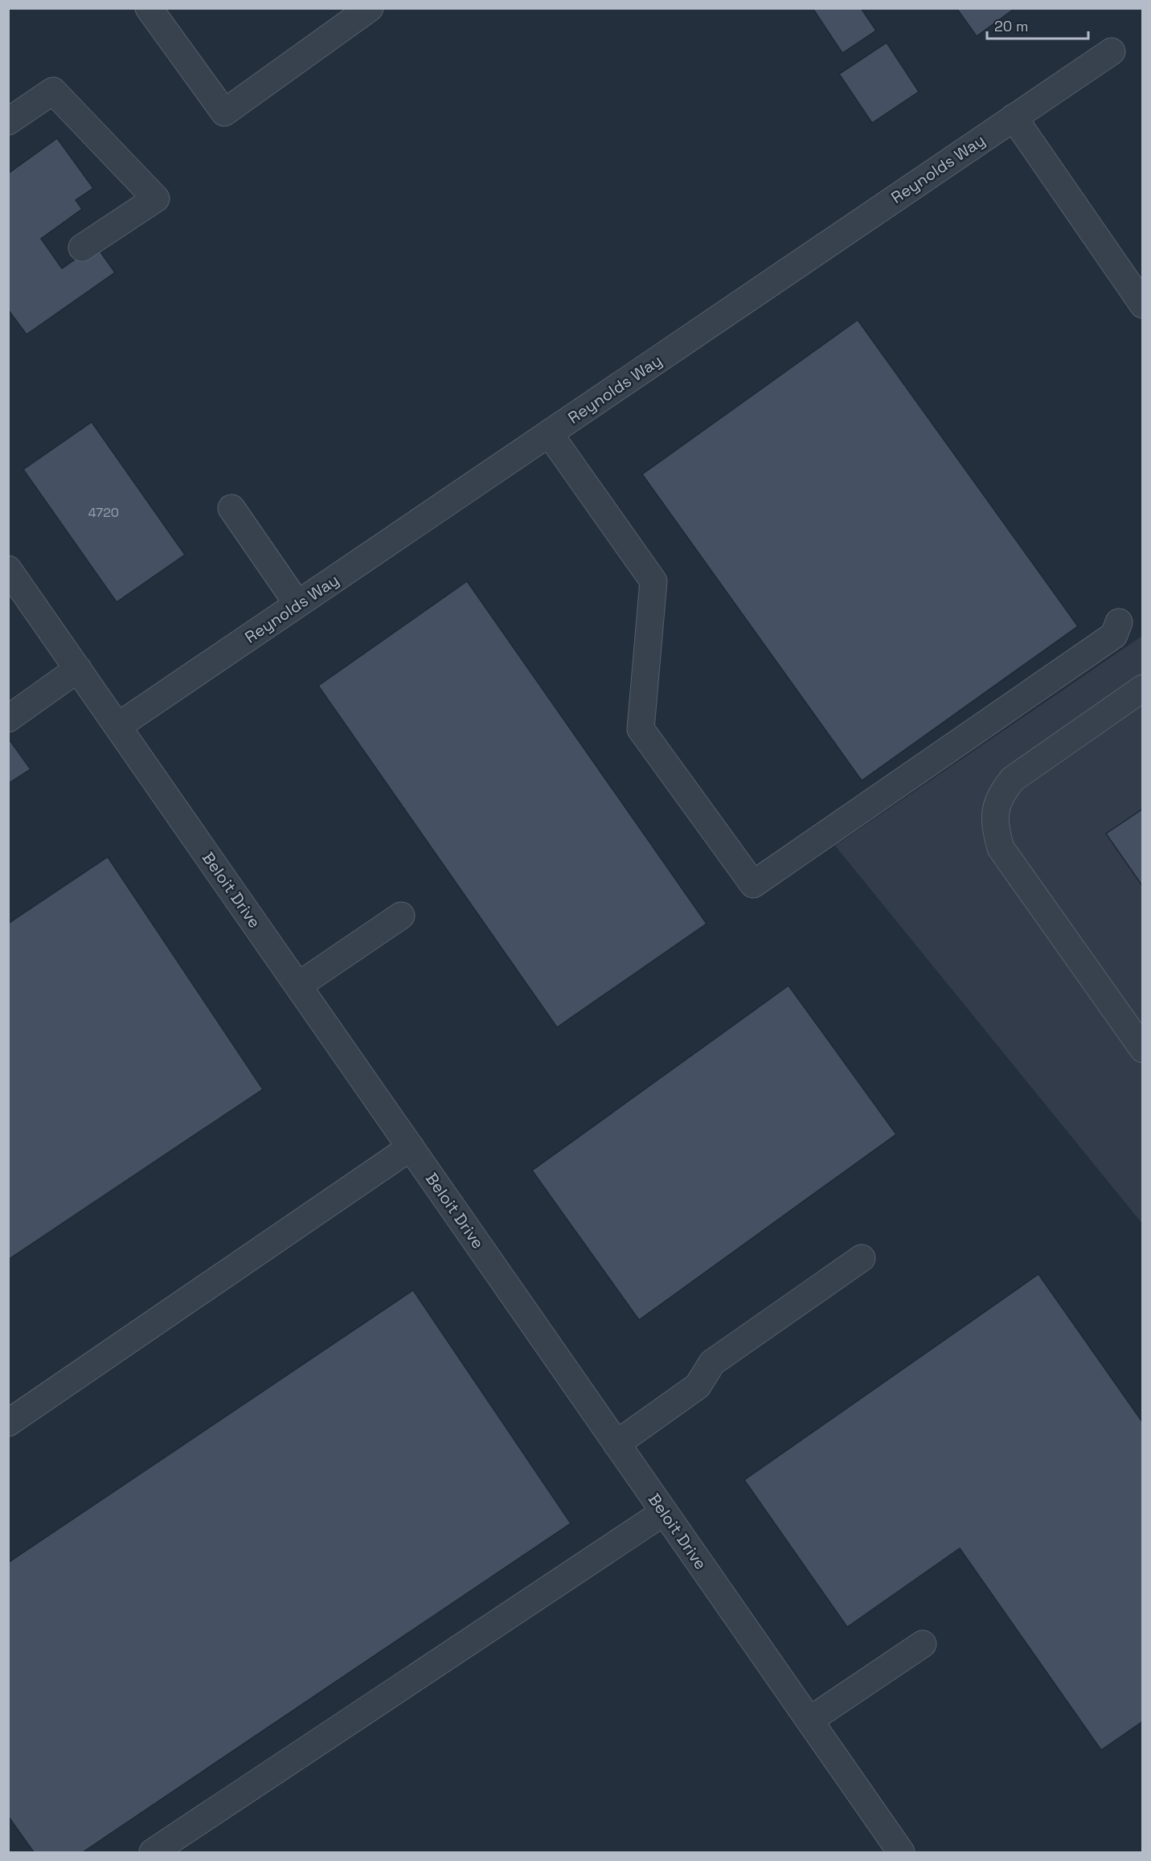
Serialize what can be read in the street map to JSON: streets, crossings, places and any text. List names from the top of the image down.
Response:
{
  "streets": {
    "street": ["Reynolds Way", "Beloit Drive"]
  },
  "crossings": [
    ["Reynolds Way", "Beloit Drive"]
  ],
  "house_numbers": ["4720"],
  "scale_bar": "20 m"
}
